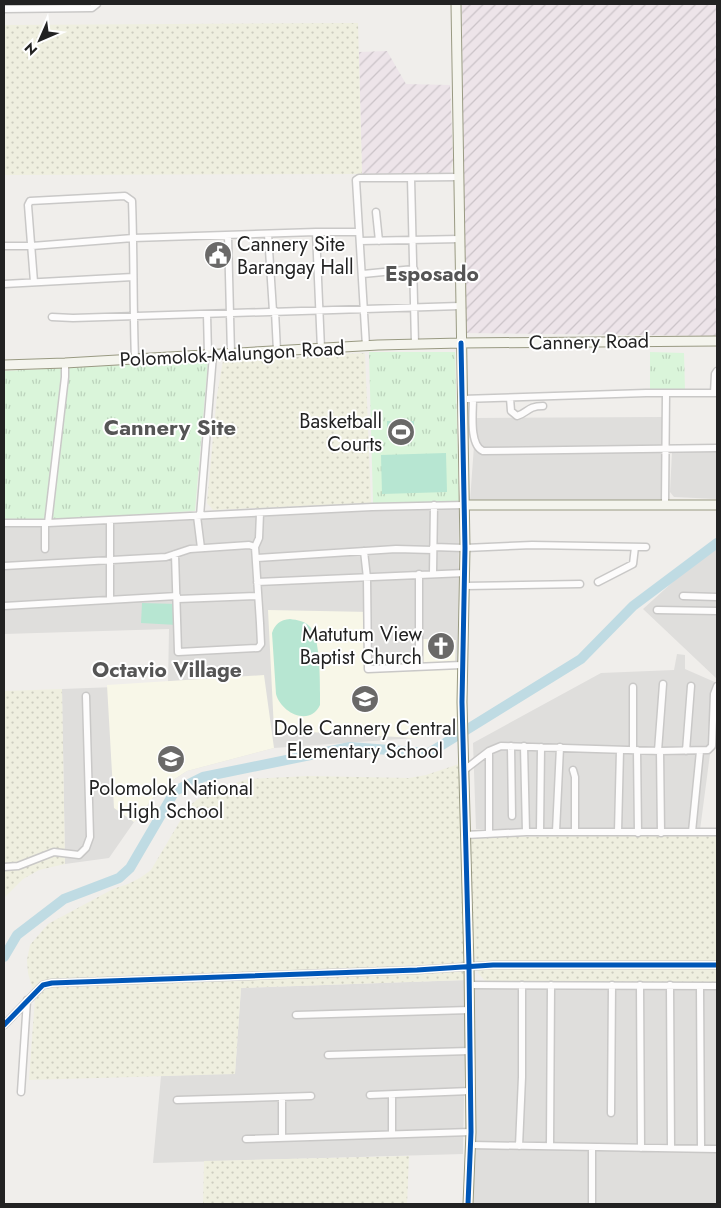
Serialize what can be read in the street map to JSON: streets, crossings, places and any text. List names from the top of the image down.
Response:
{
  "streets": {
    "street": ["Cannery Road", "Polomolok-Malungon Road"]
  },
  "crossings": [
    ["Cannery Road", "Polomolok-Malungon Road"]
  ],
  "districts": ["Esposado", "Cannery Site", "Octavio Village"],
  "places": {
    "public building": ["Cannery Site Barangay Hall"],
    "sports": ["Basketball Courts"],
    "church": ["Matutum View Baptist Church"],
    "school or university": ["Dole Cannery Central Elementary School", "Polomolok National High School"]
  },
  "north": "bottom left"
}
